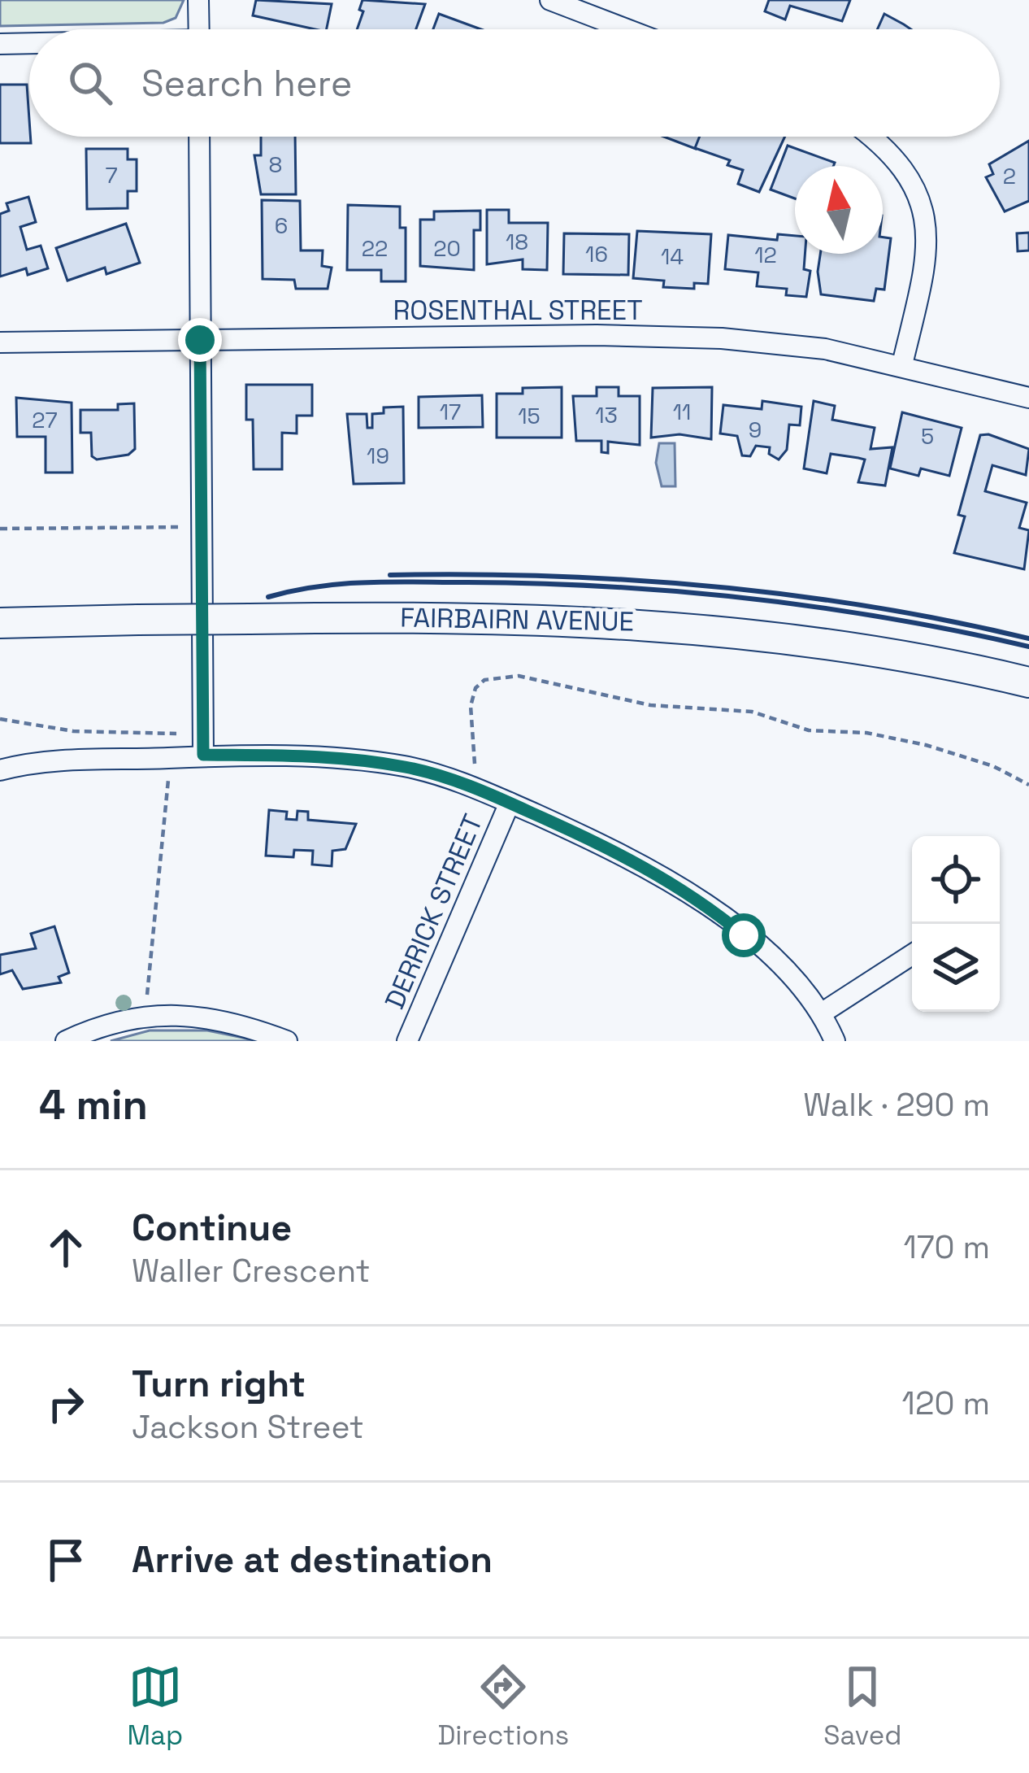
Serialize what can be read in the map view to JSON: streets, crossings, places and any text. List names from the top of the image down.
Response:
{
  "streets": {
    "main road": ["FAIRBAIRN AVENUE"],
    "street": ["ROSENTHAL STREET", "DERRICK STREET"]
  },
  "house_numbers": [
    "8",
    "7",
    "2",
    "6",
    "18",
    "22",
    "20",
    "16",
    "12",
    "14",
    "17",
    "11",
    "13",
    "15",
    "27",
    "9",
    "5",
    "19"
  ],
  "north": "top",
  "page": {
    "search": "Search here",
    "heading": ["4 min", "Walk · 290 m"],
    "list": [
      ["Continue", "Waller Crescent", "170 m"],
      ["Turn right", "Jackson Street", "120 m"],
      "Arrive at destination"
    ],
    "nav": ["Map", "Directions", "Saved"]
  }
}
